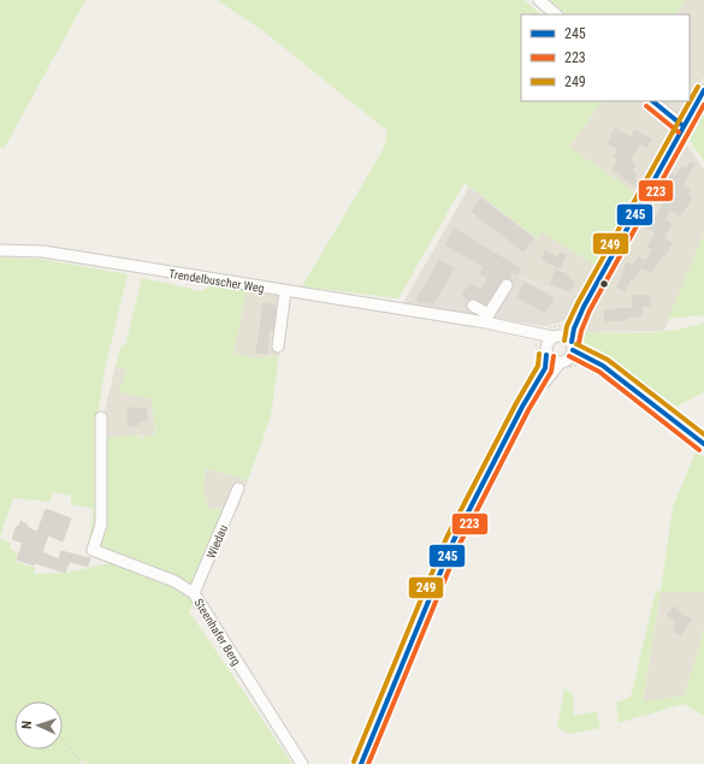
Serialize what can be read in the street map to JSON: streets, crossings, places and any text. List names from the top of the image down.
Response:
{
  "streets": {
    "street": ["Trendelbuscher Weg", "Wiedau", "Steenhafer Berg"]
  },
  "crossings": [
    ["Wiedau", "Steenhafer Berg"]
  ],
  "lines": ["transit line 249", "transit line 245", "transit line 223"],
  "legend": ["245", "223", "249"],
  "north": "left"
}
